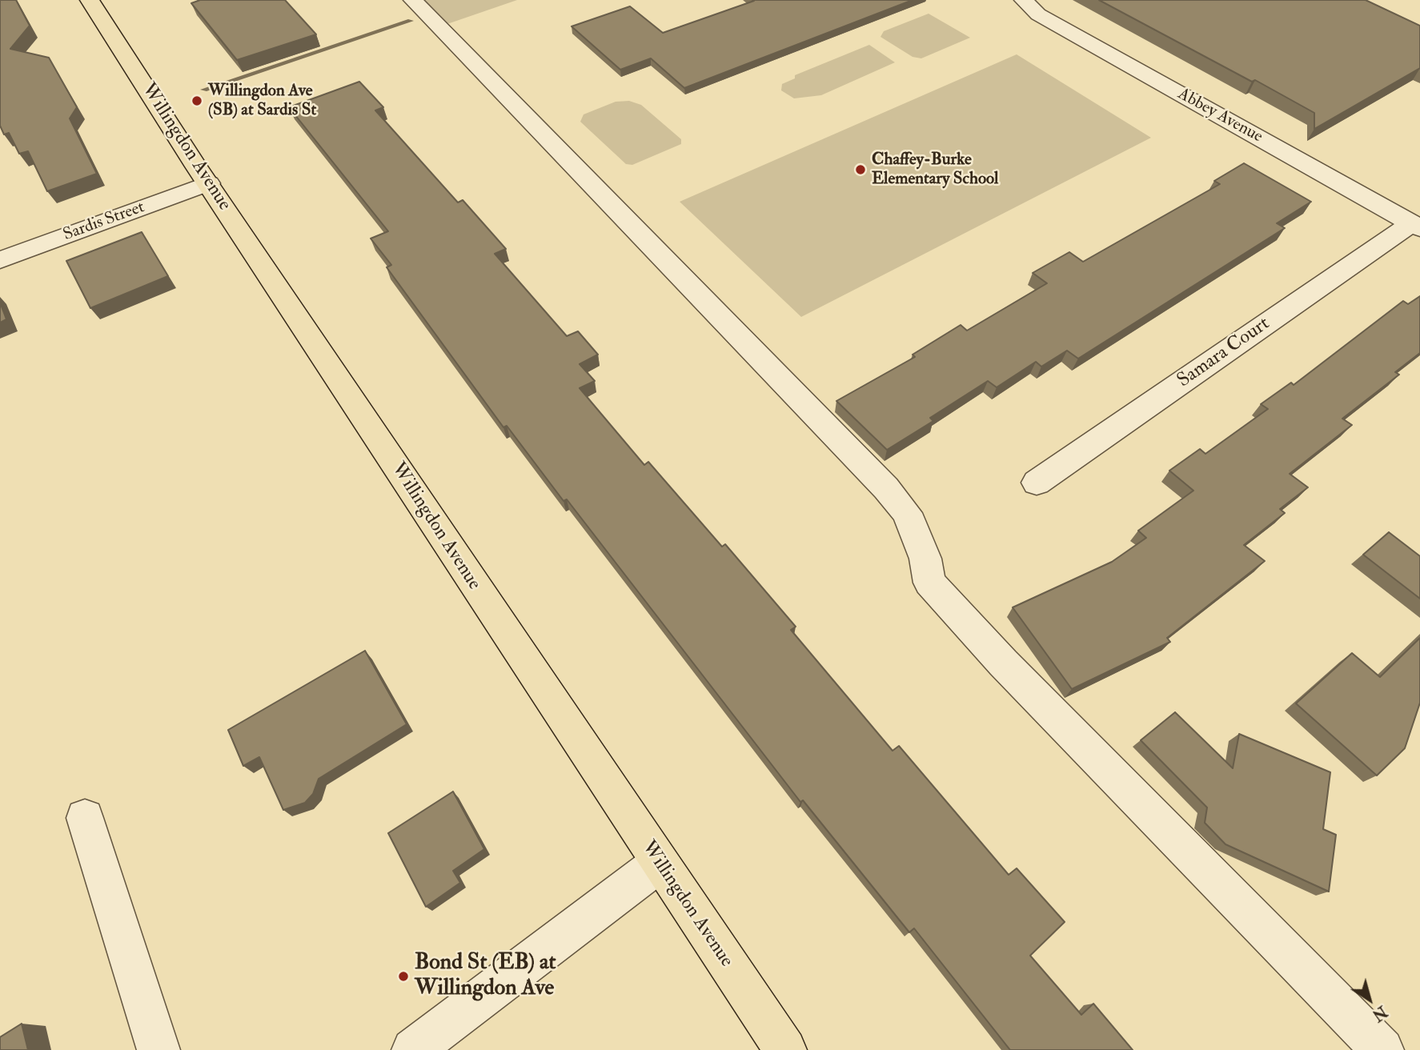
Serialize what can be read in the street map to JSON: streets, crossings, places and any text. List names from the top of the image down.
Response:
{
  "streets": {
    "main road": ["Willingdon Avenue"],
    "street": ["Abbey Avenue", "Sardis Street", "Samara Court"]
  },
  "crossings": [
    ["Abbey Avenue", "Samara Court"],
    ["Willingdon Avenue", "Sardis Street"]
  ],
  "places": ["Willingdon Ave (SB) at Sardis St", "Chaffey-Burke Elementary School", "Bond St (EB) at Willingdon Ave"],
  "north": "bottom right"
}
